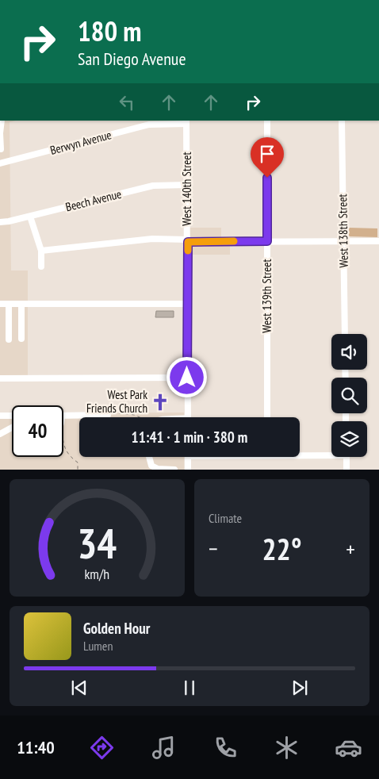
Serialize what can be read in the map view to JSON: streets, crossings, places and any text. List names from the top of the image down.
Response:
{
  "streets": {
    "street": [
      "Berwyn Avenue",
      "West 140th Street",
      "Beech Avenue",
      "West 138th Street",
      "West 139th Street"
    ]
  },
  "crossings": [
    ["Berwyn Avenue", "West 140th Street"],
    ["West 140th Street", "Beech Avenue"]
  ],
  "places": {
    "church": ["West Park Friends Church"]
  },
  "page": {
    "turn": ["180 m", "San Diego Avenue"],
    "limit": "40",
    "trip": "11:41 · 1 min · 380 m",
    "tile": "Climate",
    "heat": ["−", "22°", "+"],
    "song": ["Golden Hour", "Lumen"],
    "tabs": "11:40",
    "gauge": ["34", "km/h"]
  }
}
